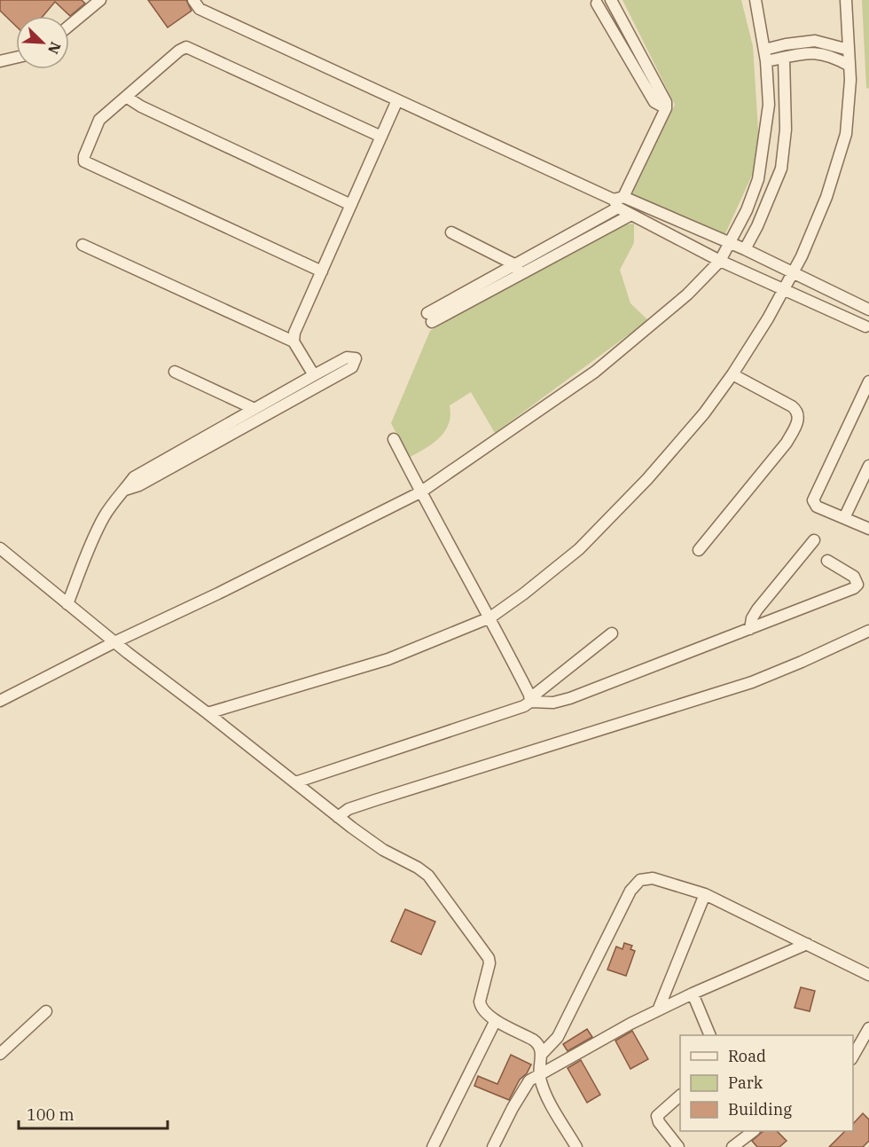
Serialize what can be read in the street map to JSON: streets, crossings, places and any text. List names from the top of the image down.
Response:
{
  "legend": ["Road", "Park", "Building"],
  "scale_bar": "100 m",
  "north": "bottom right"
}
